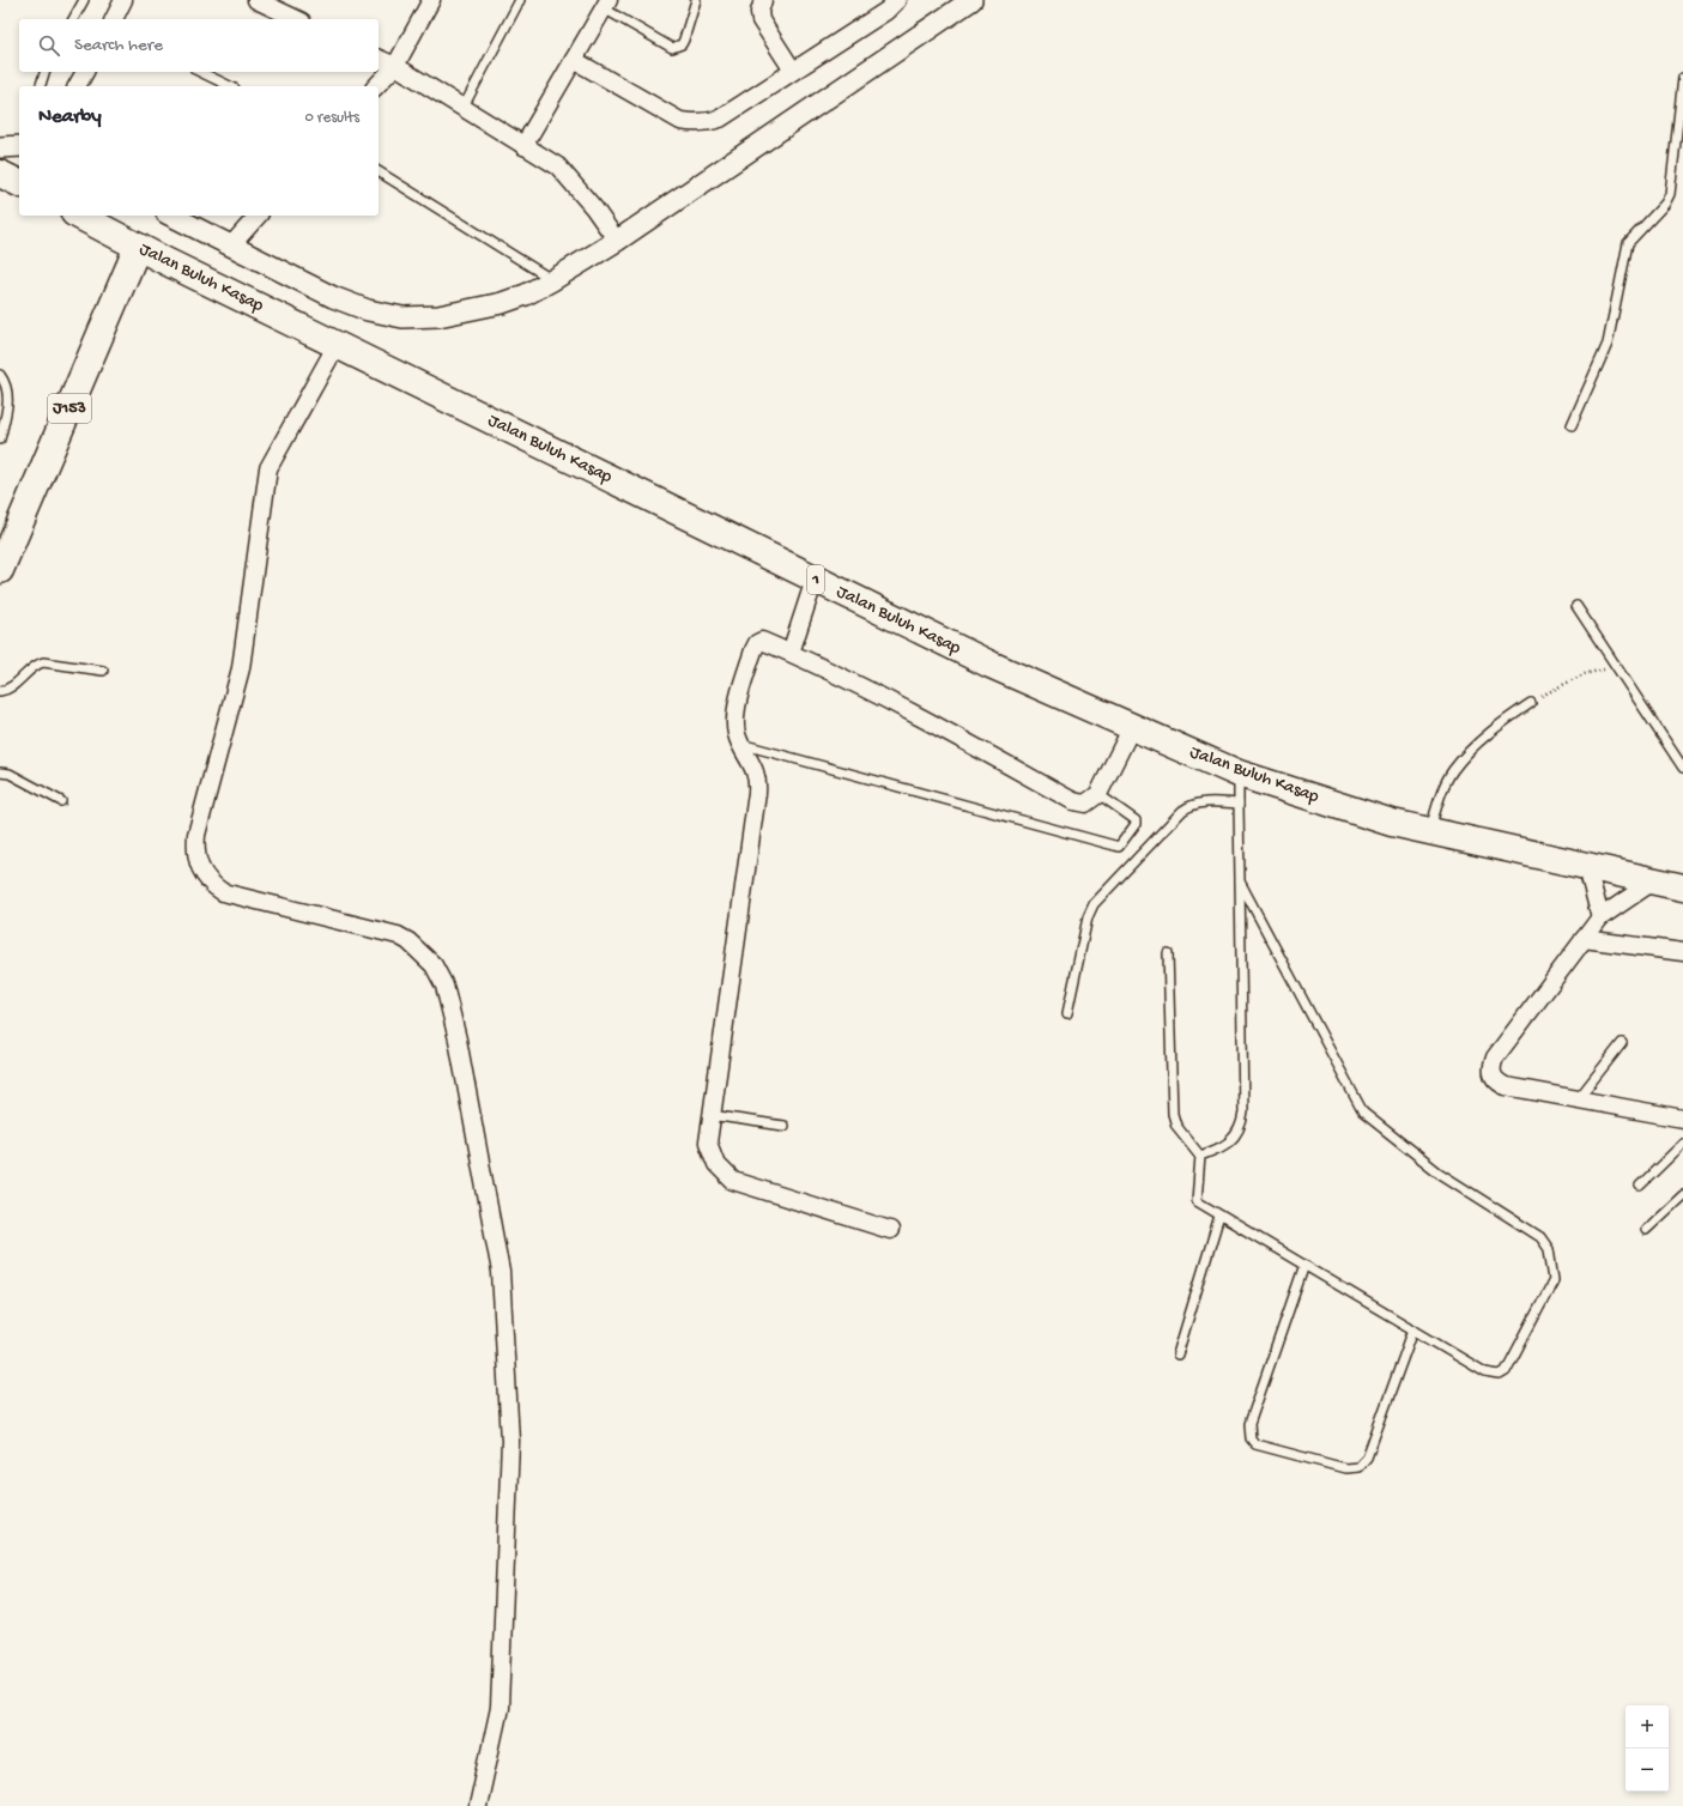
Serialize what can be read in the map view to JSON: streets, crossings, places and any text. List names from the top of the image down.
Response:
{
  "streets": {
    "main road": ["Jalan Buluh Kasap", "J153", "1"]
  },
  "crossings": [
    ["Jalan Buluh Kasap", "J153"]
  ],
  "page": {
    "search": "Search here",
    "heading": ["Nearby", "0 results"],
    "map_buttons": ["+", "−"]
  }
}
